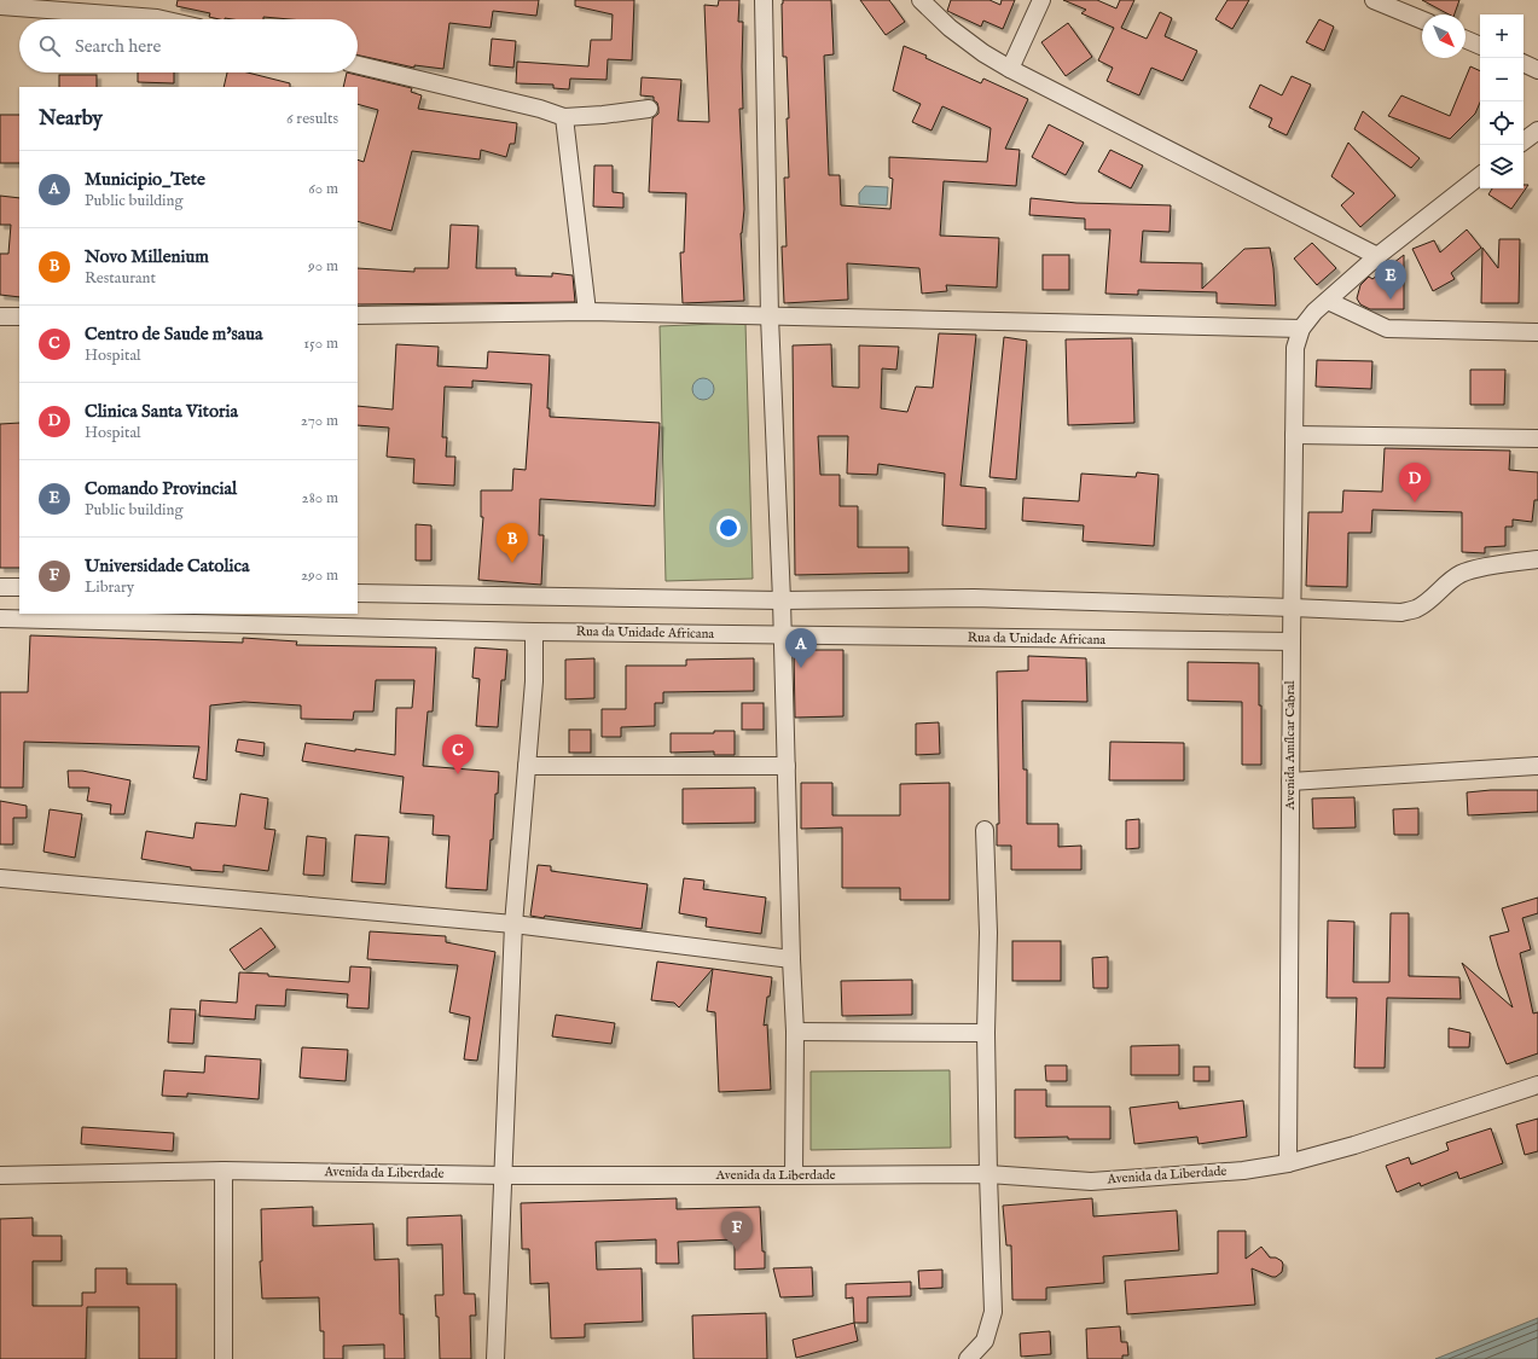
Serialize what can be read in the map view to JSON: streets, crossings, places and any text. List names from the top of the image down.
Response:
{
  "streets": {
    "street": ["Rua da Unidade Africana", "Avenida Amílcar Cabral", "Avenida da Liberdade"]
  },
  "crossings": [
    ["Rua da Unidade Africana", "Avenida Amílcar Cabral"],
    ["Avenida Amílcar Cabral", "Avenida da Liberdade"]
  ],
  "north": "bottom right",
  "page": {
    "map_buttons": ["+", "−"],
    "search": "Search here",
    "heading": ["Nearby", "6 results"],
    "list": [
      {
        "mark": "A",
        "name": "Municipio_Tete",
        "note": "Public building",
        "value": "60 m"
      },
      {
        "mark": "B",
        "name": "Novo Millenium",
        "note": "Restaurant",
        "value": "90 m"
      },
      {
        "mark": "C",
        "name": "Centro de Saude m'saua",
        "note": "Hospital",
        "value": "150 m"
      },
      {
        "mark": "D",
        "name": "Clinica Santa Vitoria",
        "note": "Hospital",
        "value": "270 m"
      },
      {
        "mark": "E",
        "name": "Comando Provincial",
        "note": "Public building",
        "value": "280 m"
      },
      {
        "mark": "F",
        "name": "Universidade Catolica",
        "note": "Library",
        "value": "290 m"
      }
    ],
    "pins": [
      "E",
      "D",
      "B",
      "A",
      "C",
      "F"
    ]
  }
}
